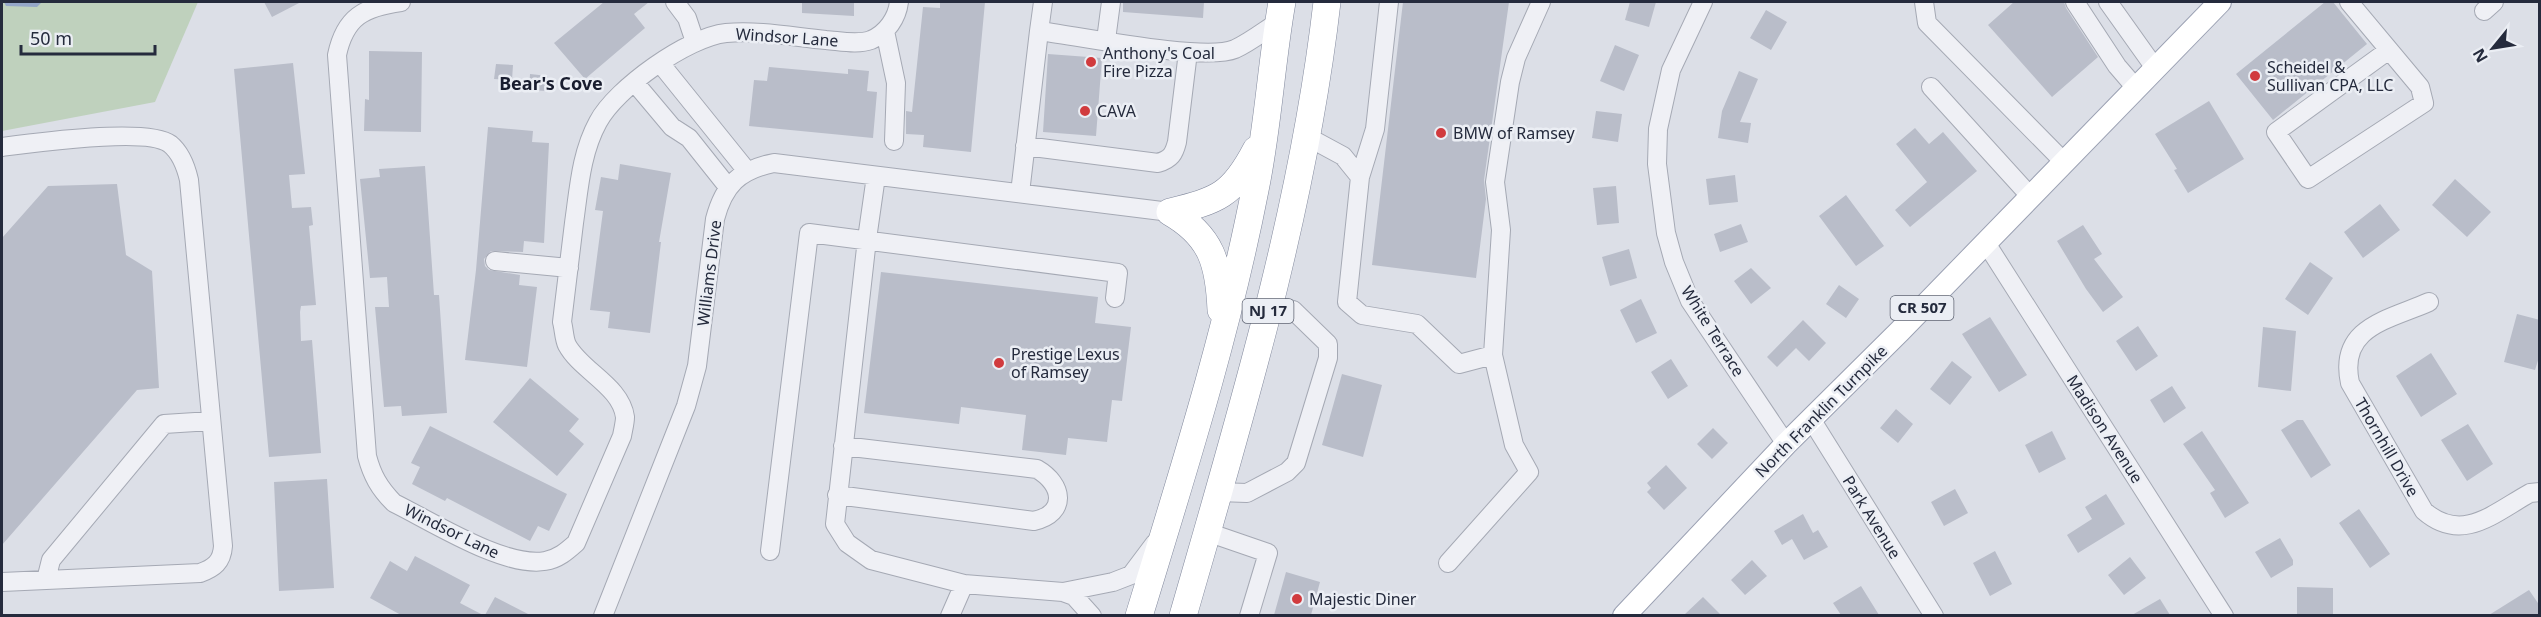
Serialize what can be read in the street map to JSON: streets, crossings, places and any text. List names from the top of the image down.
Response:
{
  "streets": {
    "highway": ["NJ 17"],
    "main road": ["CR 507", "North Franklin Turnpike"],
    "street": [
      "Windsor Lane",
      "Williams Drive",
      "White Terrace",
      "Madison Avenue",
      "Thornhill Drive",
      "Park Avenue"
    ]
  },
  "crossings": [
    ["White Terrace", "North Franklin Turnpike"],
    ["North Franklin Turnpike", "Madison Avenue"],
    ["North Franklin Turnpike", "Park Avenue"]
  ],
  "districts": ["Bear's Cove"],
  "places": [
    "Anthony's Coal Fire Pizza",
    "Scheidel & Sullivan CPA, LLC",
    "CAVA",
    "BMW of Ramsey",
    "Prestige Lexus of Ramsey",
    "Majestic Diner"
  ],
  "scale_bar": "50 m",
  "north": "bottom left"
}
